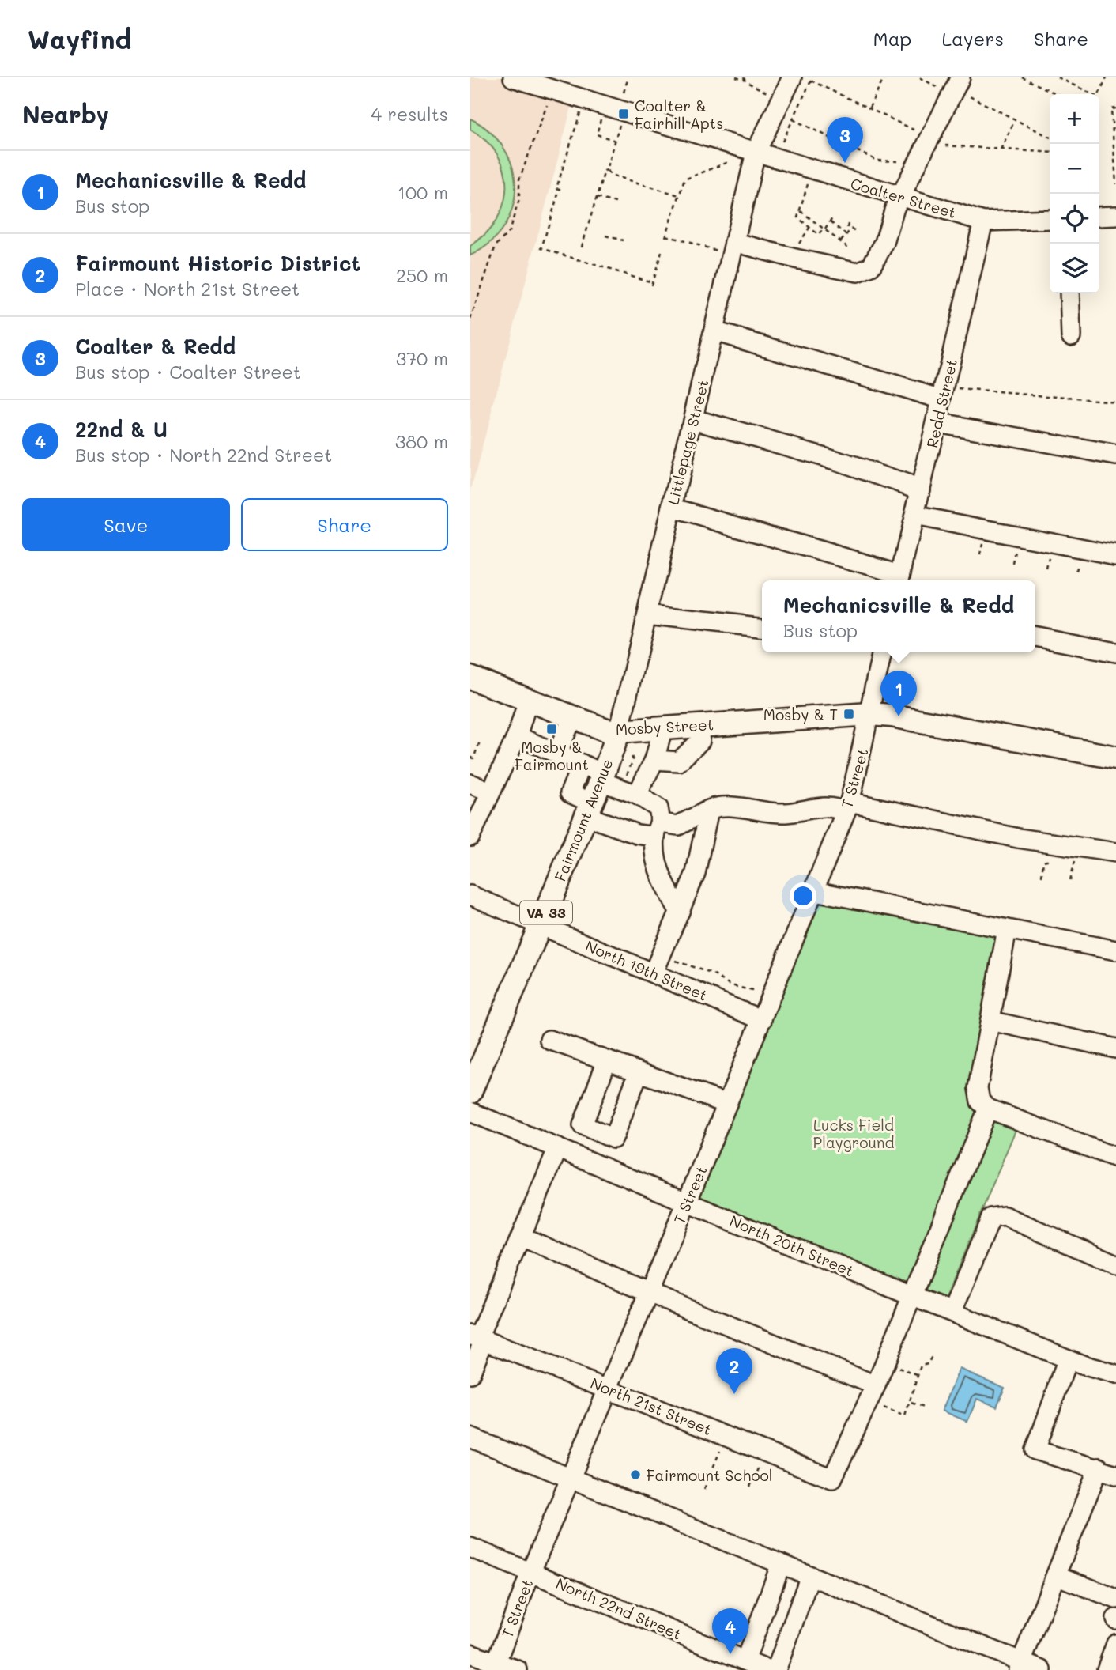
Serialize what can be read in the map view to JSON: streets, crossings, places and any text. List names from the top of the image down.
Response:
{
  "streets": {
    "main road": ["Mosby Street", "Fairmount Avenue", "VA 33"],
    "street": [
      "Coalter Street",
      "Redd Street",
      "Littlepage Street",
      "T Street",
      "North 19th Street",
      "North 20th Street",
      "North 21st Street",
      "North 22nd Street"
    ]
  },
  "crossings": [
    ["Coalter Street", "Redd Street"],
    ["Coalter Street", "Littlepage Street"],
    ["Littlepage Street", "Mosby Street"],
    ["Littlepage Street", "Fairmount Avenue"],
    ["Mosby Street", "T Street"],
    ["Mosby Street", "Fairmount Avenue"],
    ["T Street", "North 19th Street"],
    ["T Street", "North 20th Street"],
    ["T Street", "North 21st Street"],
    ["T Street", "North 22nd Street"],
    ["Fairmount Avenue", "North 19th Street"]
  ],
  "parks": ["Lucks Field Playground"],
  "places": {
    "transit": ["Coalter & Fairhill Apts", "Mosby & T", "Mosby & Fairmount"],
    "other": ["Fairmount School"]
  },
  "page": {
    "header": "Wayfind",
    "nav": ["Map", "Layers", "Share"],
    "heading": ["Nearby", "4 results"],
    "map_buttons": ["+", "−"],
    "pins": [
      "3",
      "1",
      "2",
      "4"
    ],
    "list": [
      {
        "mark": "1",
        "name": "Mechanicsville & Redd",
        "note": "Bus stop",
        "value": "100 m"
      },
      {
        "mark": "2",
        "name": "Fairmount Historic District",
        "note": "Place · North 21st Street",
        "value": "250 m"
      },
      {
        "mark": "3",
        "name": "Coalter & Redd",
        "note": "Bus stop · Coalter Street",
        "value": "370 m"
      },
      {
        "mark": "4",
        "name": "22nd & U",
        "note": "Bus stop · North 22nd Street",
        "value": "380 m"
      }
    ],
    "buttons": ["Save", "Share"],
    "popup": ["Mechanicsville & Redd", "Bus stop"]
  }
}
